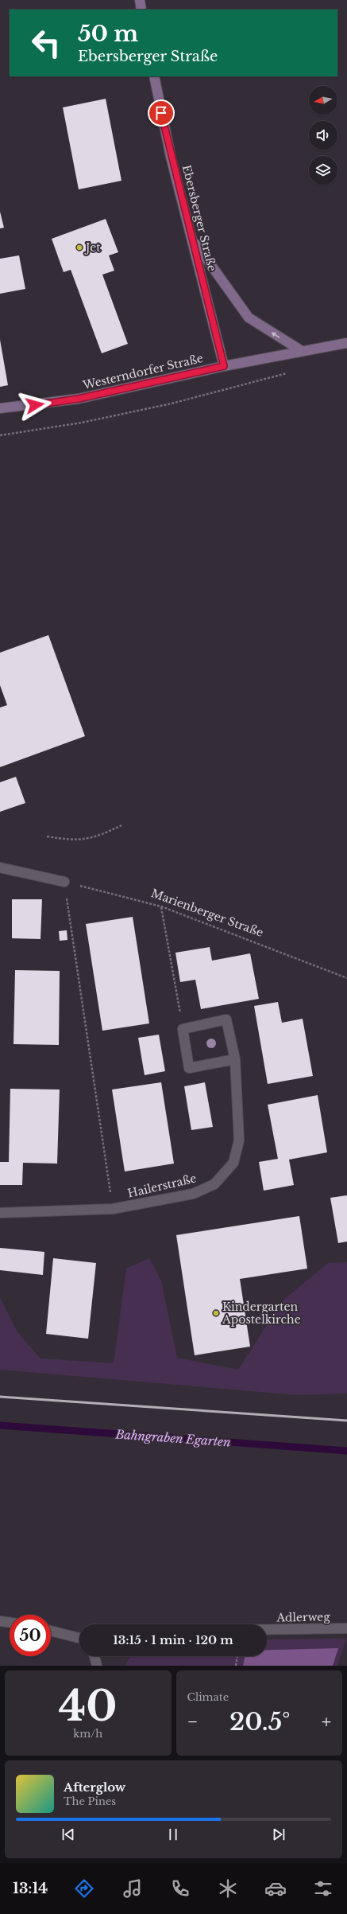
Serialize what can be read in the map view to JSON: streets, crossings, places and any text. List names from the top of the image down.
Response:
{
  "streets": {
    "street": [
      "Ebersberger Straße",
      "Westerndorfer Straße",
      "Hailerstraße",
      "Adlerweg"
    ],
    "path": ["Marienberger Straße"]
  },
  "crossings": [
    ["Ebersberger Straße", "Westerndorfer Straße"]
  ],
  "water": ["Bahngraben Egarten"],
  "places": ["Jet", "Kindergarten Apostelkirche"],
  "north": "left",
  "page": {
    "turn": ["50 m", "Ebersberger Straße"],
    "limit": "50",
    "trip": "13:15 · 1 min · 120 m",
    "tile": [
      ["40", "km/h"],
      "Climate"
    ],
    "heat": ["−", "20.5°", "+"],
    "song": ["Afterglow", "The Pines"],
    "tabs": "13:14"
  }
}
